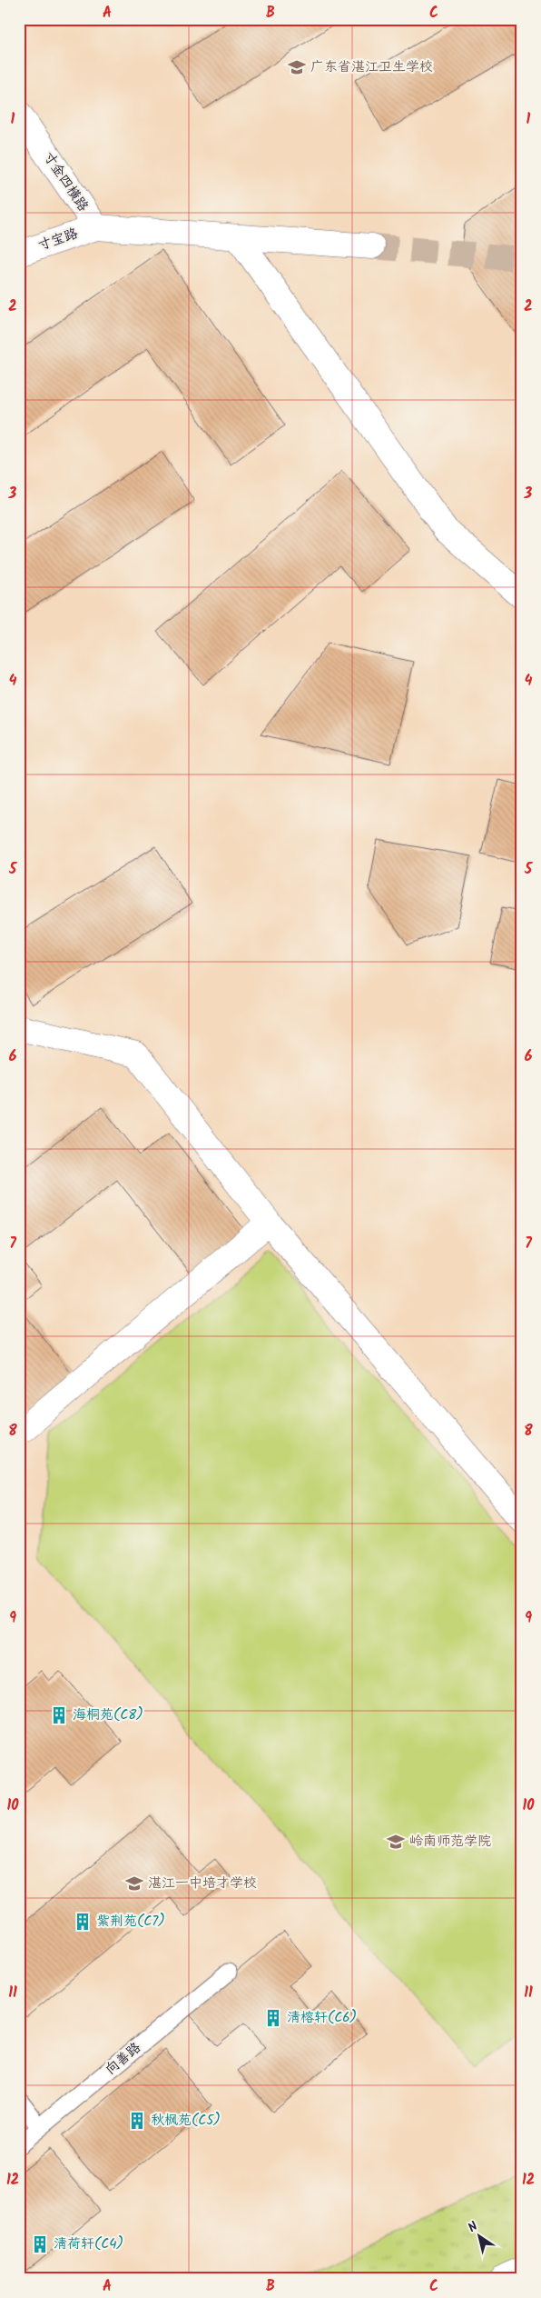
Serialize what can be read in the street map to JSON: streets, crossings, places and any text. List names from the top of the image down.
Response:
{
  "streets": {
    "street": ["寸金四横路", "寸宝路"],
    "lane": ["向善路"]
  },
  "crossings": [
    ["寸金四横路", "寸宝路"]
  ],
  "places": {
    "school or university": ["广东省湛江卫生学校", "岭南师范学院", "湛江一中培才学校"],
    "building": [
      "海桐苑(C8)",
      "紫荆苑(C7)",
      "清榕轩(C6)",
      "秋枫苑(C5)",
      "清荷轩(C4)"
    ]
  },
  "north": "top left",
  "grid": {
    "columns": ["A", "B", "C"],
    "rows": [
      "1",
      "2",
      "3",
      "4",
      "5",
      "6",
      "7",
      "8",
      "9",
      "10",
      "11",
      "12"
    ]
  }
}
